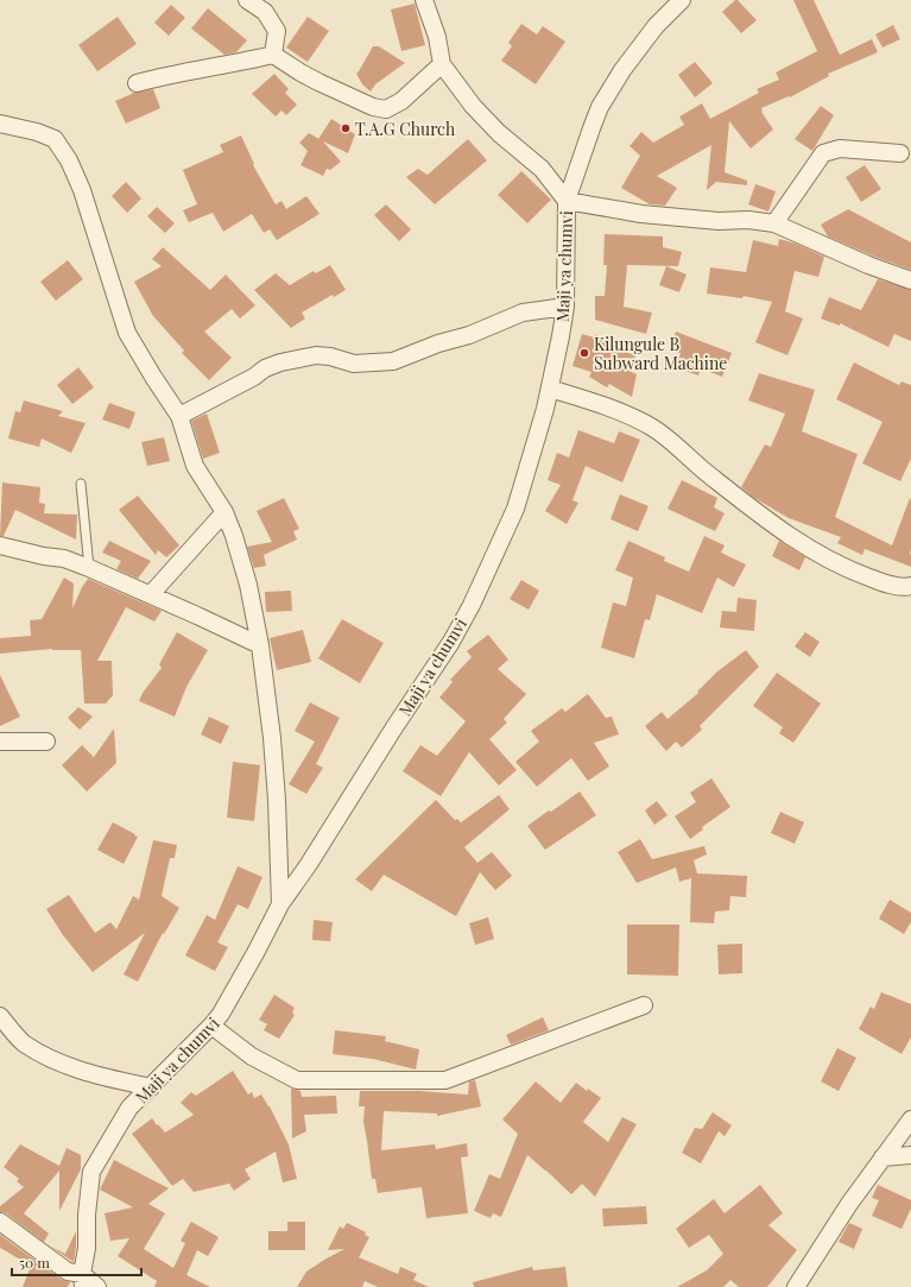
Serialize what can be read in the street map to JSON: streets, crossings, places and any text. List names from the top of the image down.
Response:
{
  "streets": {
    "street": ["Maji ya chumvi"]
  },
  "places": ["T.A.G Church", "Kilungule B Subward Machine"],
  "scale_bar": "50 m"
}
